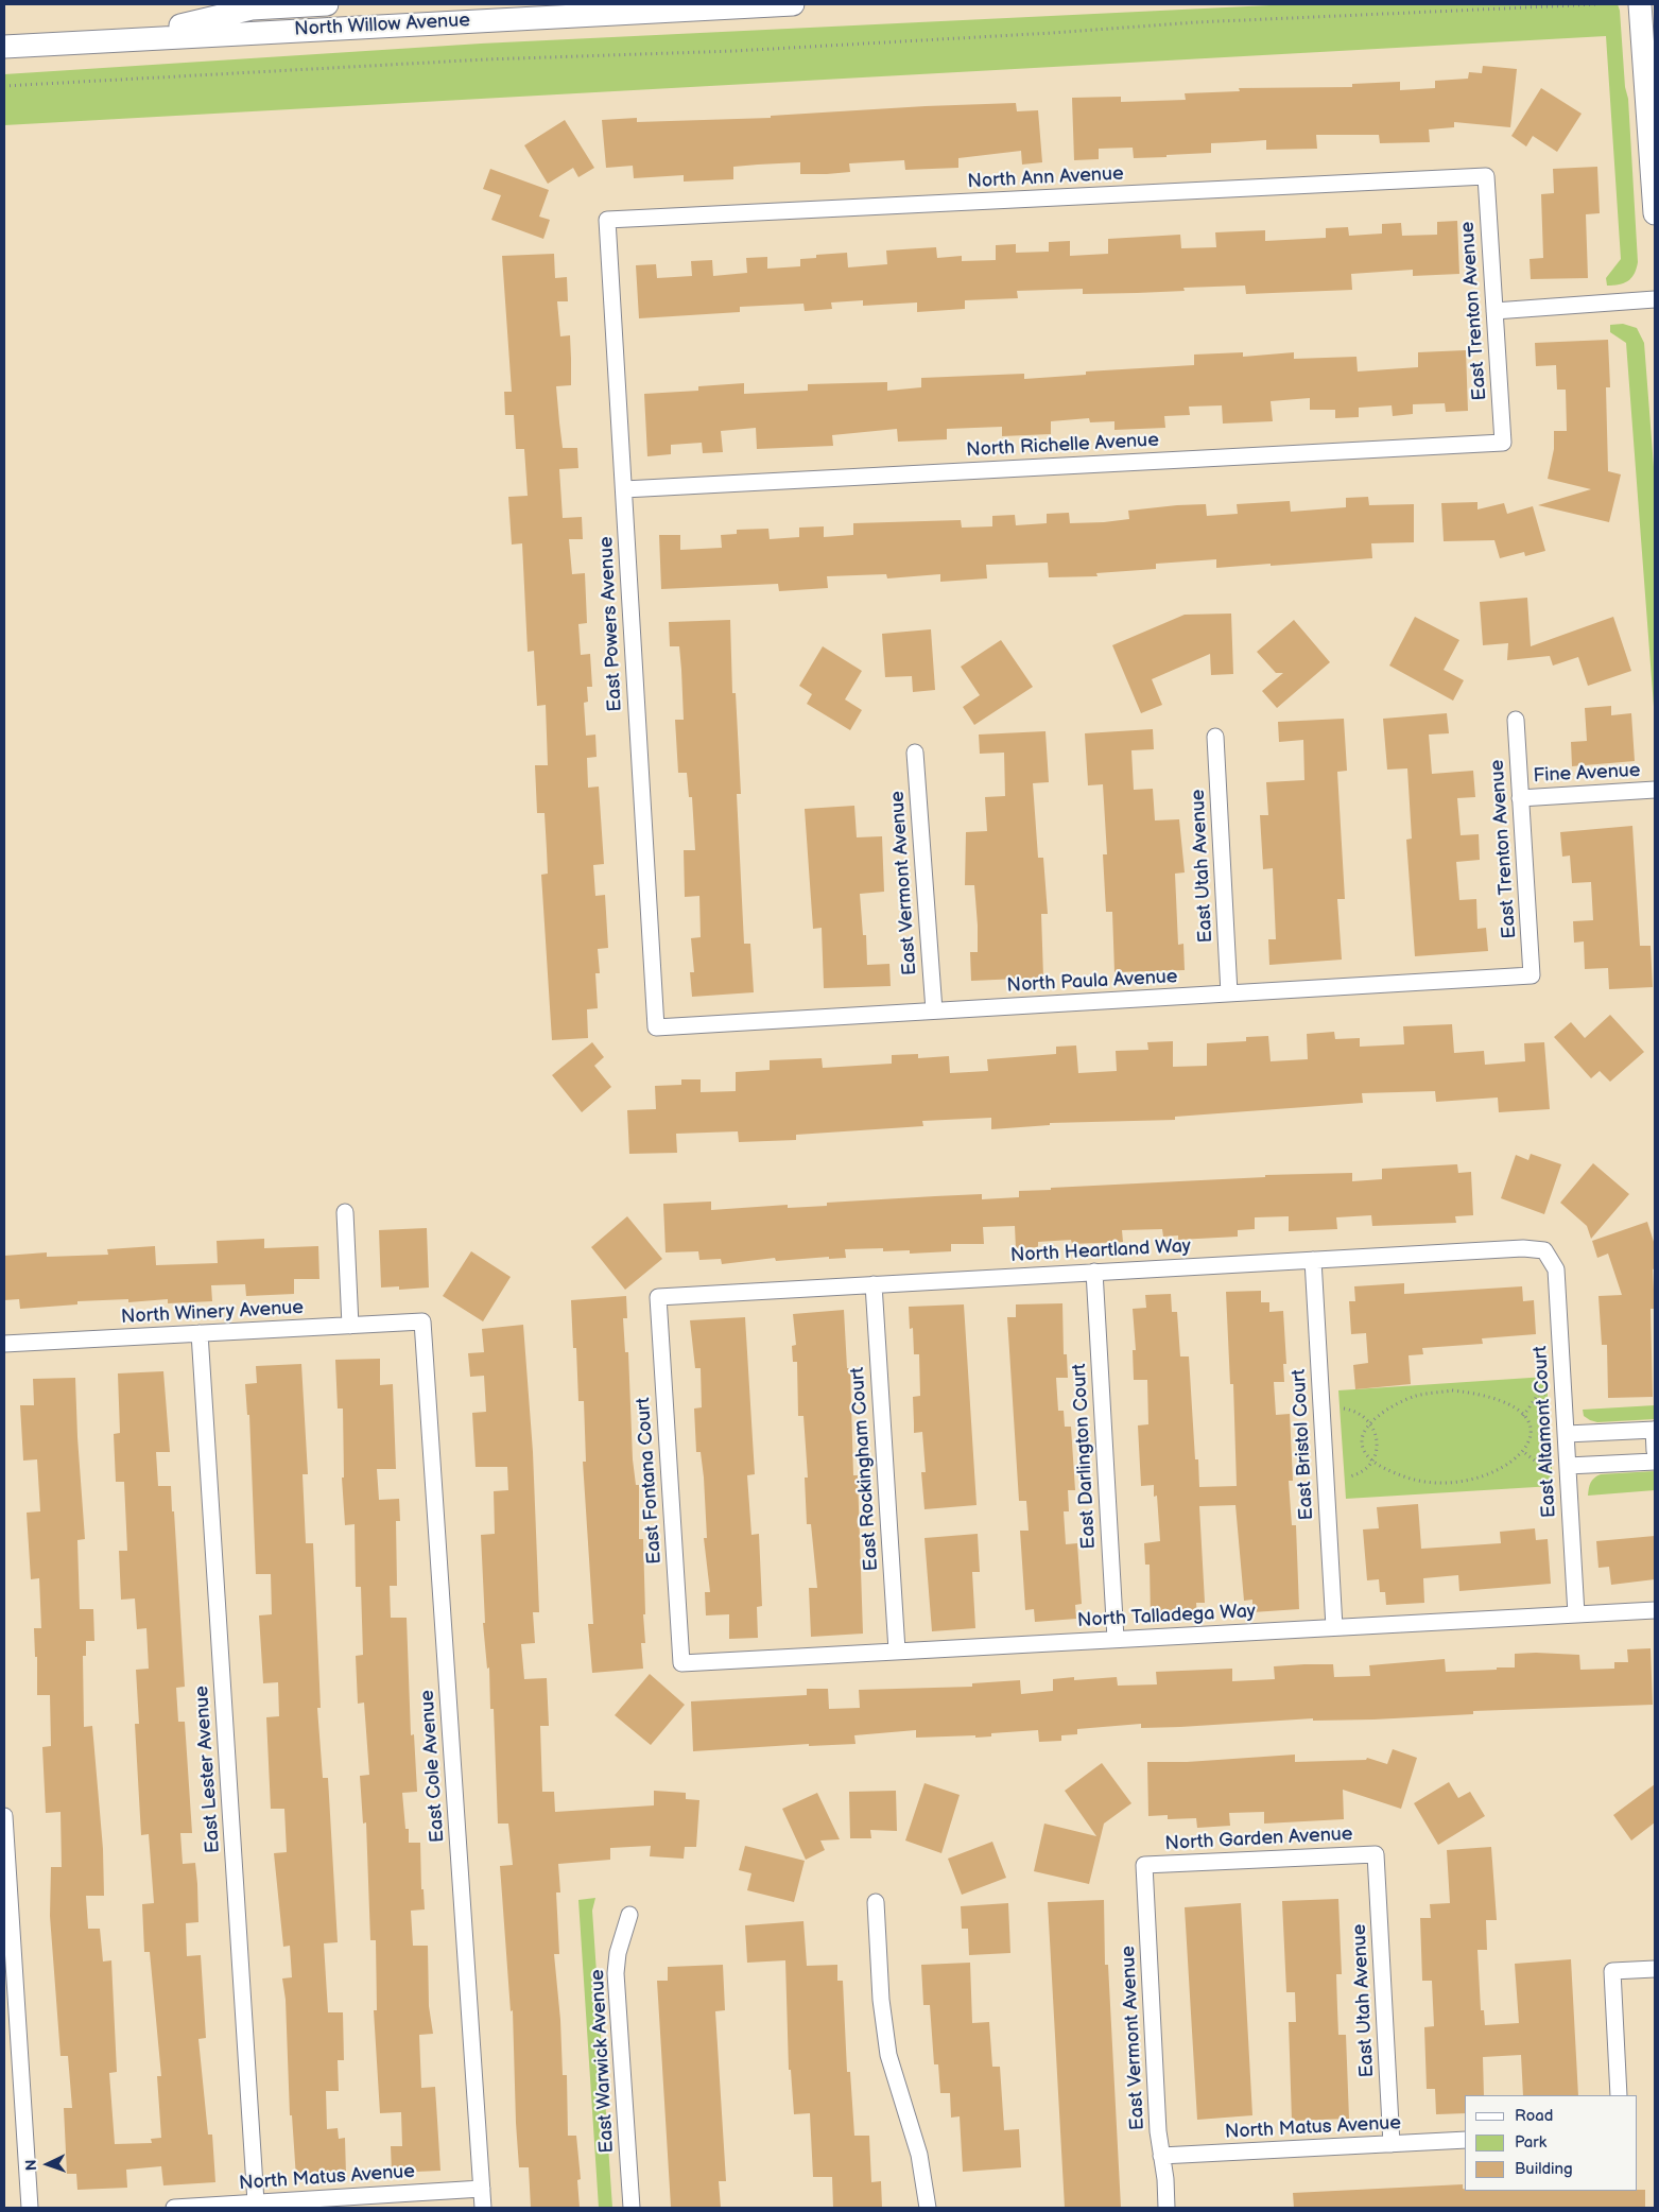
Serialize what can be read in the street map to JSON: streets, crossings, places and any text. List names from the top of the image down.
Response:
{
  "streets": {
    "main road": ["North Willow Avenue"],
    "street": [
      "North Ann Avenue",
      "East Trenton Avenue",
      "North Richelle Avenue",
      "East Powers Avenue",
      "Fine Avenue",
      "East Utah Avenue",
      "East Vermont Avenue",
      "North Paula Avenue",
      "North Heartland Way",
      "North Winery Avenue",
      "East Altamont Court",
      "East Bristol Court",
      "East Darlington Court",
      "East Rockingham Court",
      "East Fontana Court",
      "North Talladega Way",
      "East Cole Avenue",
      "East Lester Avenue",
      "North Garden Avenue",
      "East Warwick Avenue",
      "North Matus Avenue"
    ]
  },
  "crossings": [
    ["North Ann Avenue", "East Trenton Avenue"],
    ["North Ann Avenue", "East Powers Avenue"],
    ["East Trenton Avenue", "North Richelle Avenue"],
    ["East Trenton Avenue", "Fine Avenue"],
    ["East Trenton Avenue", "North Paula Avenue"],
    ["North Richelle Avenue", "East Powers Avenue"],
    ["East Powers Avenue", "North Paula Avenue"],
    ["East Utah Avenue", "North Paula Avenue"],
    ["East Utah Avenue", "North Garden Avenue"],
    ["East Utah Avenue", "North Matus Avenue"],
    ["East Vermont Avenue", "North Paula Avenue"],
    ["East Vermont Avenue", "North Garden Avenue"],
    ["East Vermont Avenue", "North Matus Avenue"],
    ["North Heartland Way", "East Altamont Court"],
    ["North Heartland Way", "East Bristol Court"],
    ["North Heartland Way", "East Darlington Court"],
    ["North Heartland Way", "East Rockingham Court"],
    ["North Heartland Way", "East Fontana Court"],
    ["North Winery Avenue", "East Cole Avenue"],
    ["North Winery Avenue", "East Lester Avenue"],
    ["East Altamont Court", "North Talladega Way"],
    ["East Bristol Court", "North Talladega Way"],
    ["East Darlington Court", "North Talladega Way"],
    ["East Rockingham Court", "North Talladega Way"],
    ["East Fontana Court", "North Talladega Way"],
    ["East Cole Avenue", "North Matus Avenue"],
    ["East Lester Avenue", "North Matus Avenue"]
  ],
  "legend": ["Road", "Park", "Building"],
  "north": "left"
}
